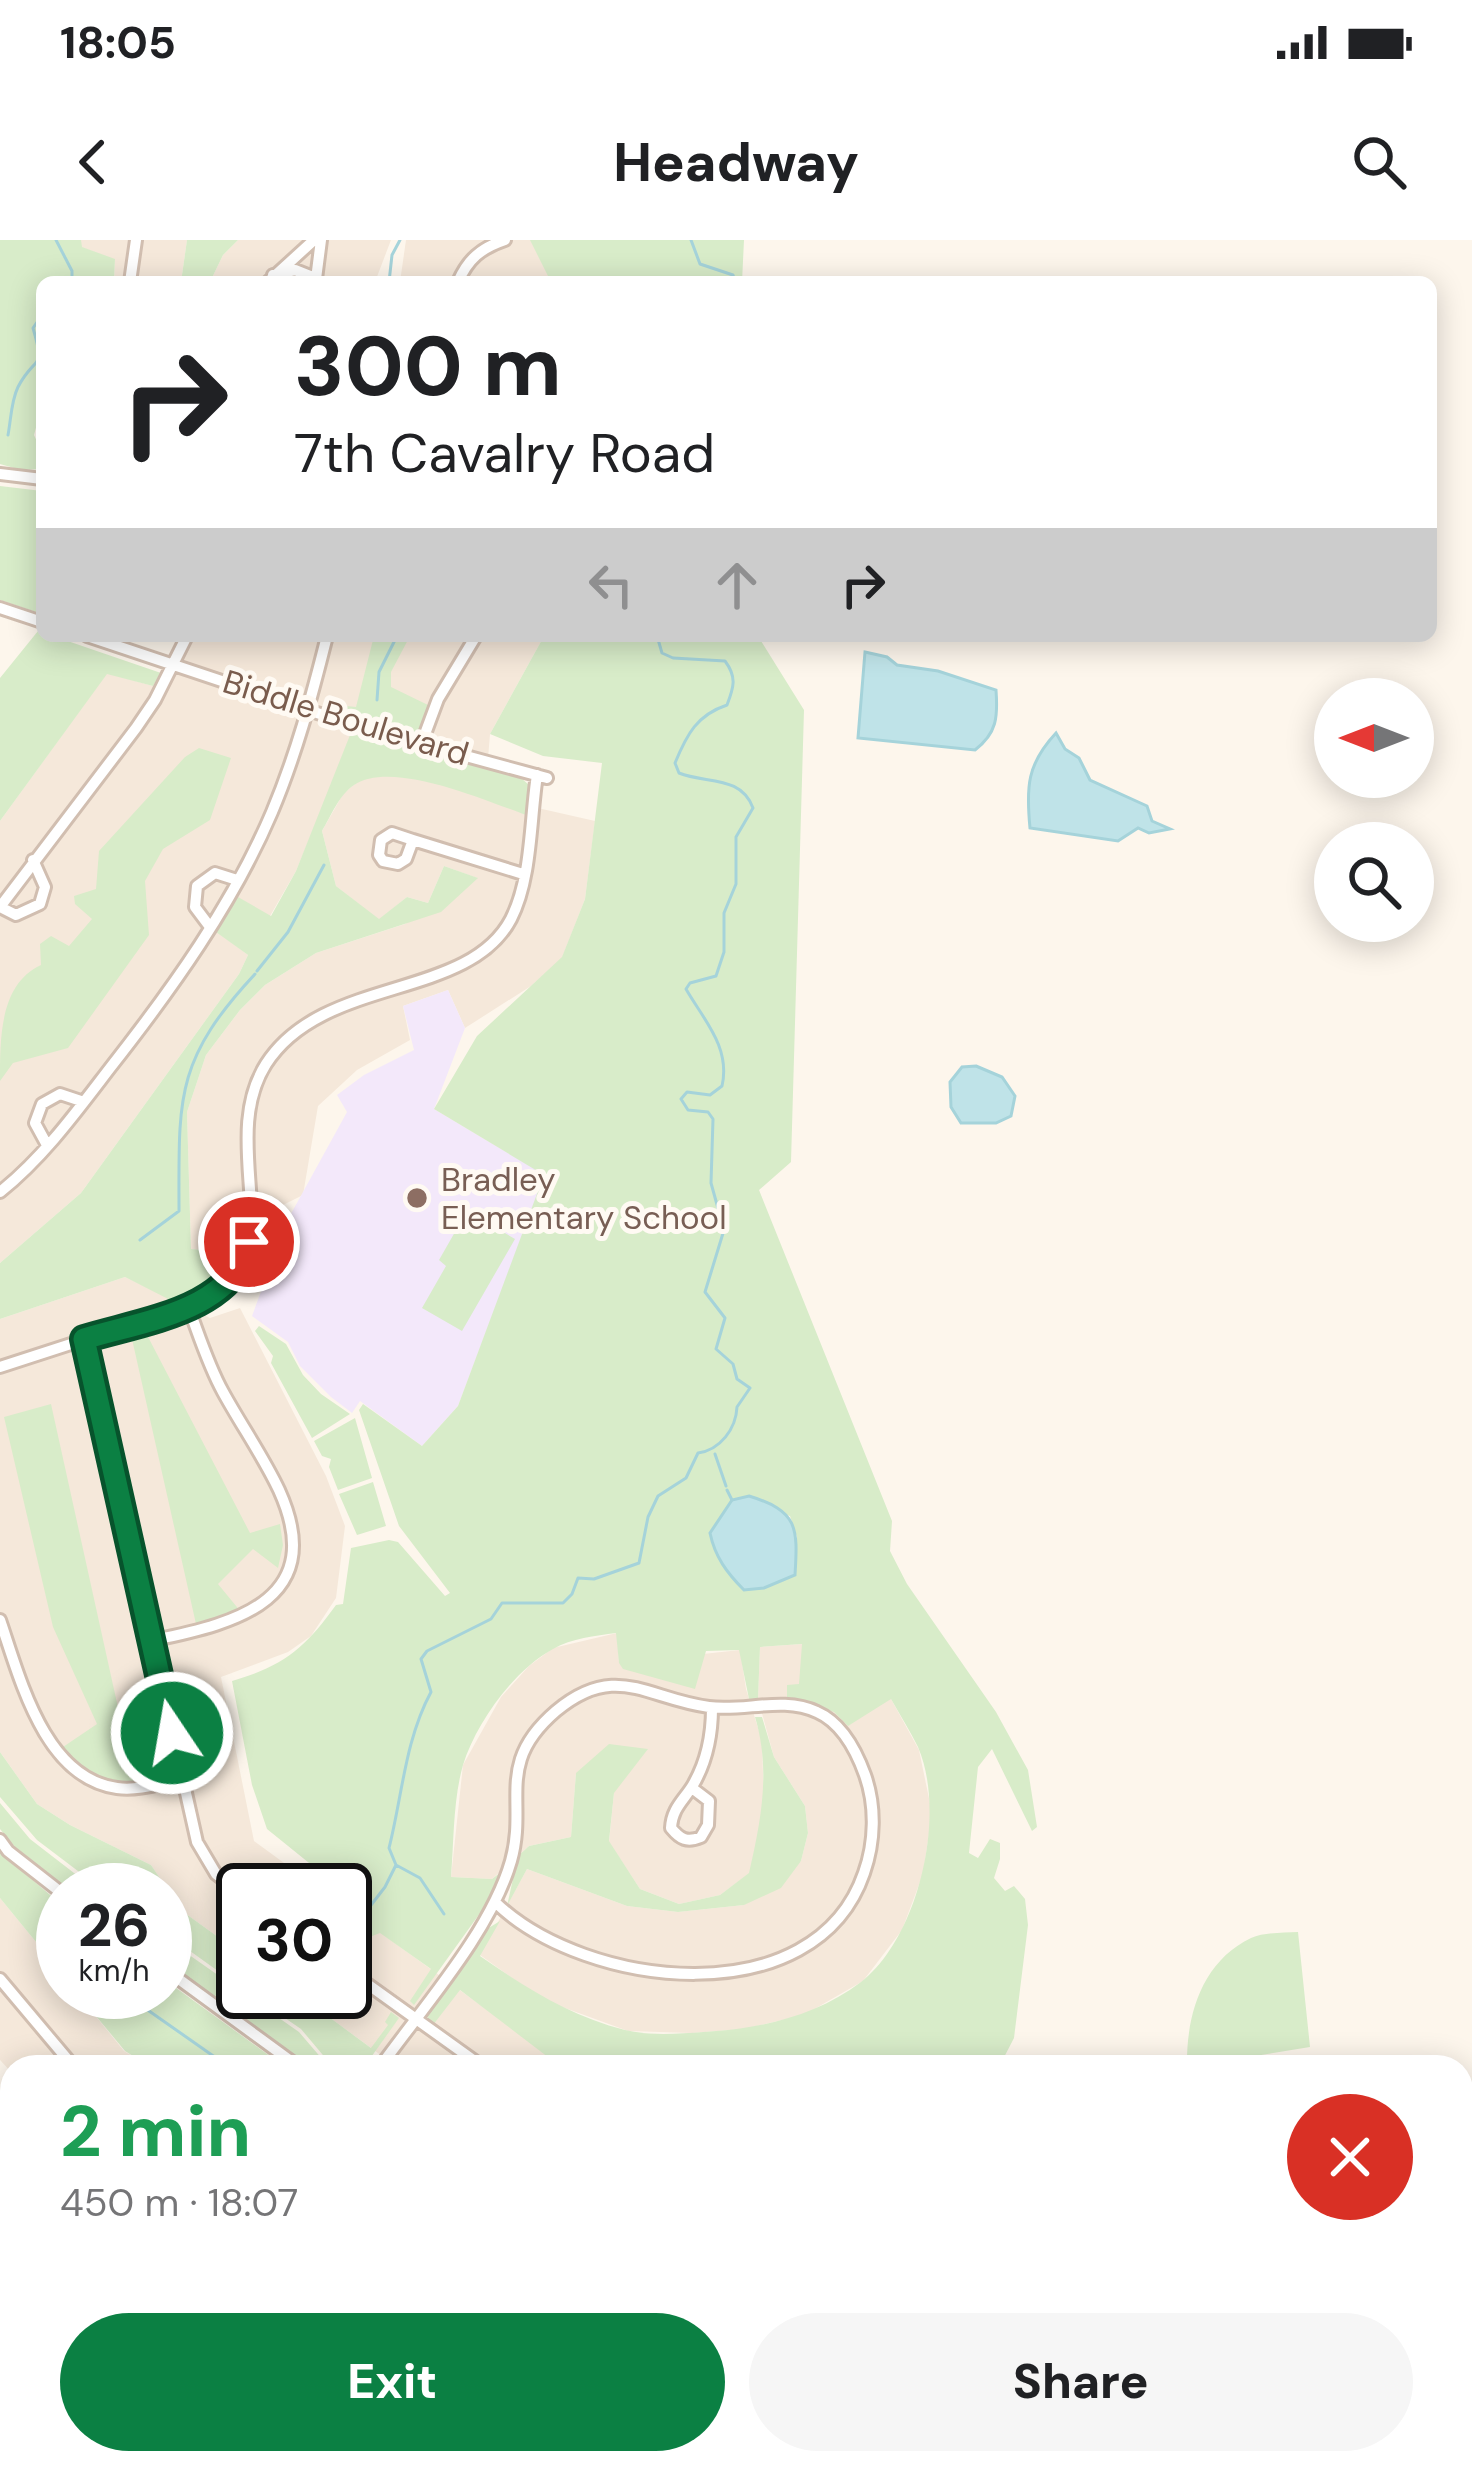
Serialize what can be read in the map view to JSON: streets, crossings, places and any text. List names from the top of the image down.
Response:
{
  "streets": {
    "street": ["Biddle Boulevard"]
  },
  "places": ["Bradley Elementary School"],
  "north": "left",
  "page": {
    "status": "18:05",
    "header": "Headway",
    "turn": ["300 m", "7th Cavalry Road"],
    "speed": "26 km/h",
    "limit": "30",
    "heading": ["2 min", "450 m · 18:07"],
    "buttons": ["Exit", "Share"]
  }
}
